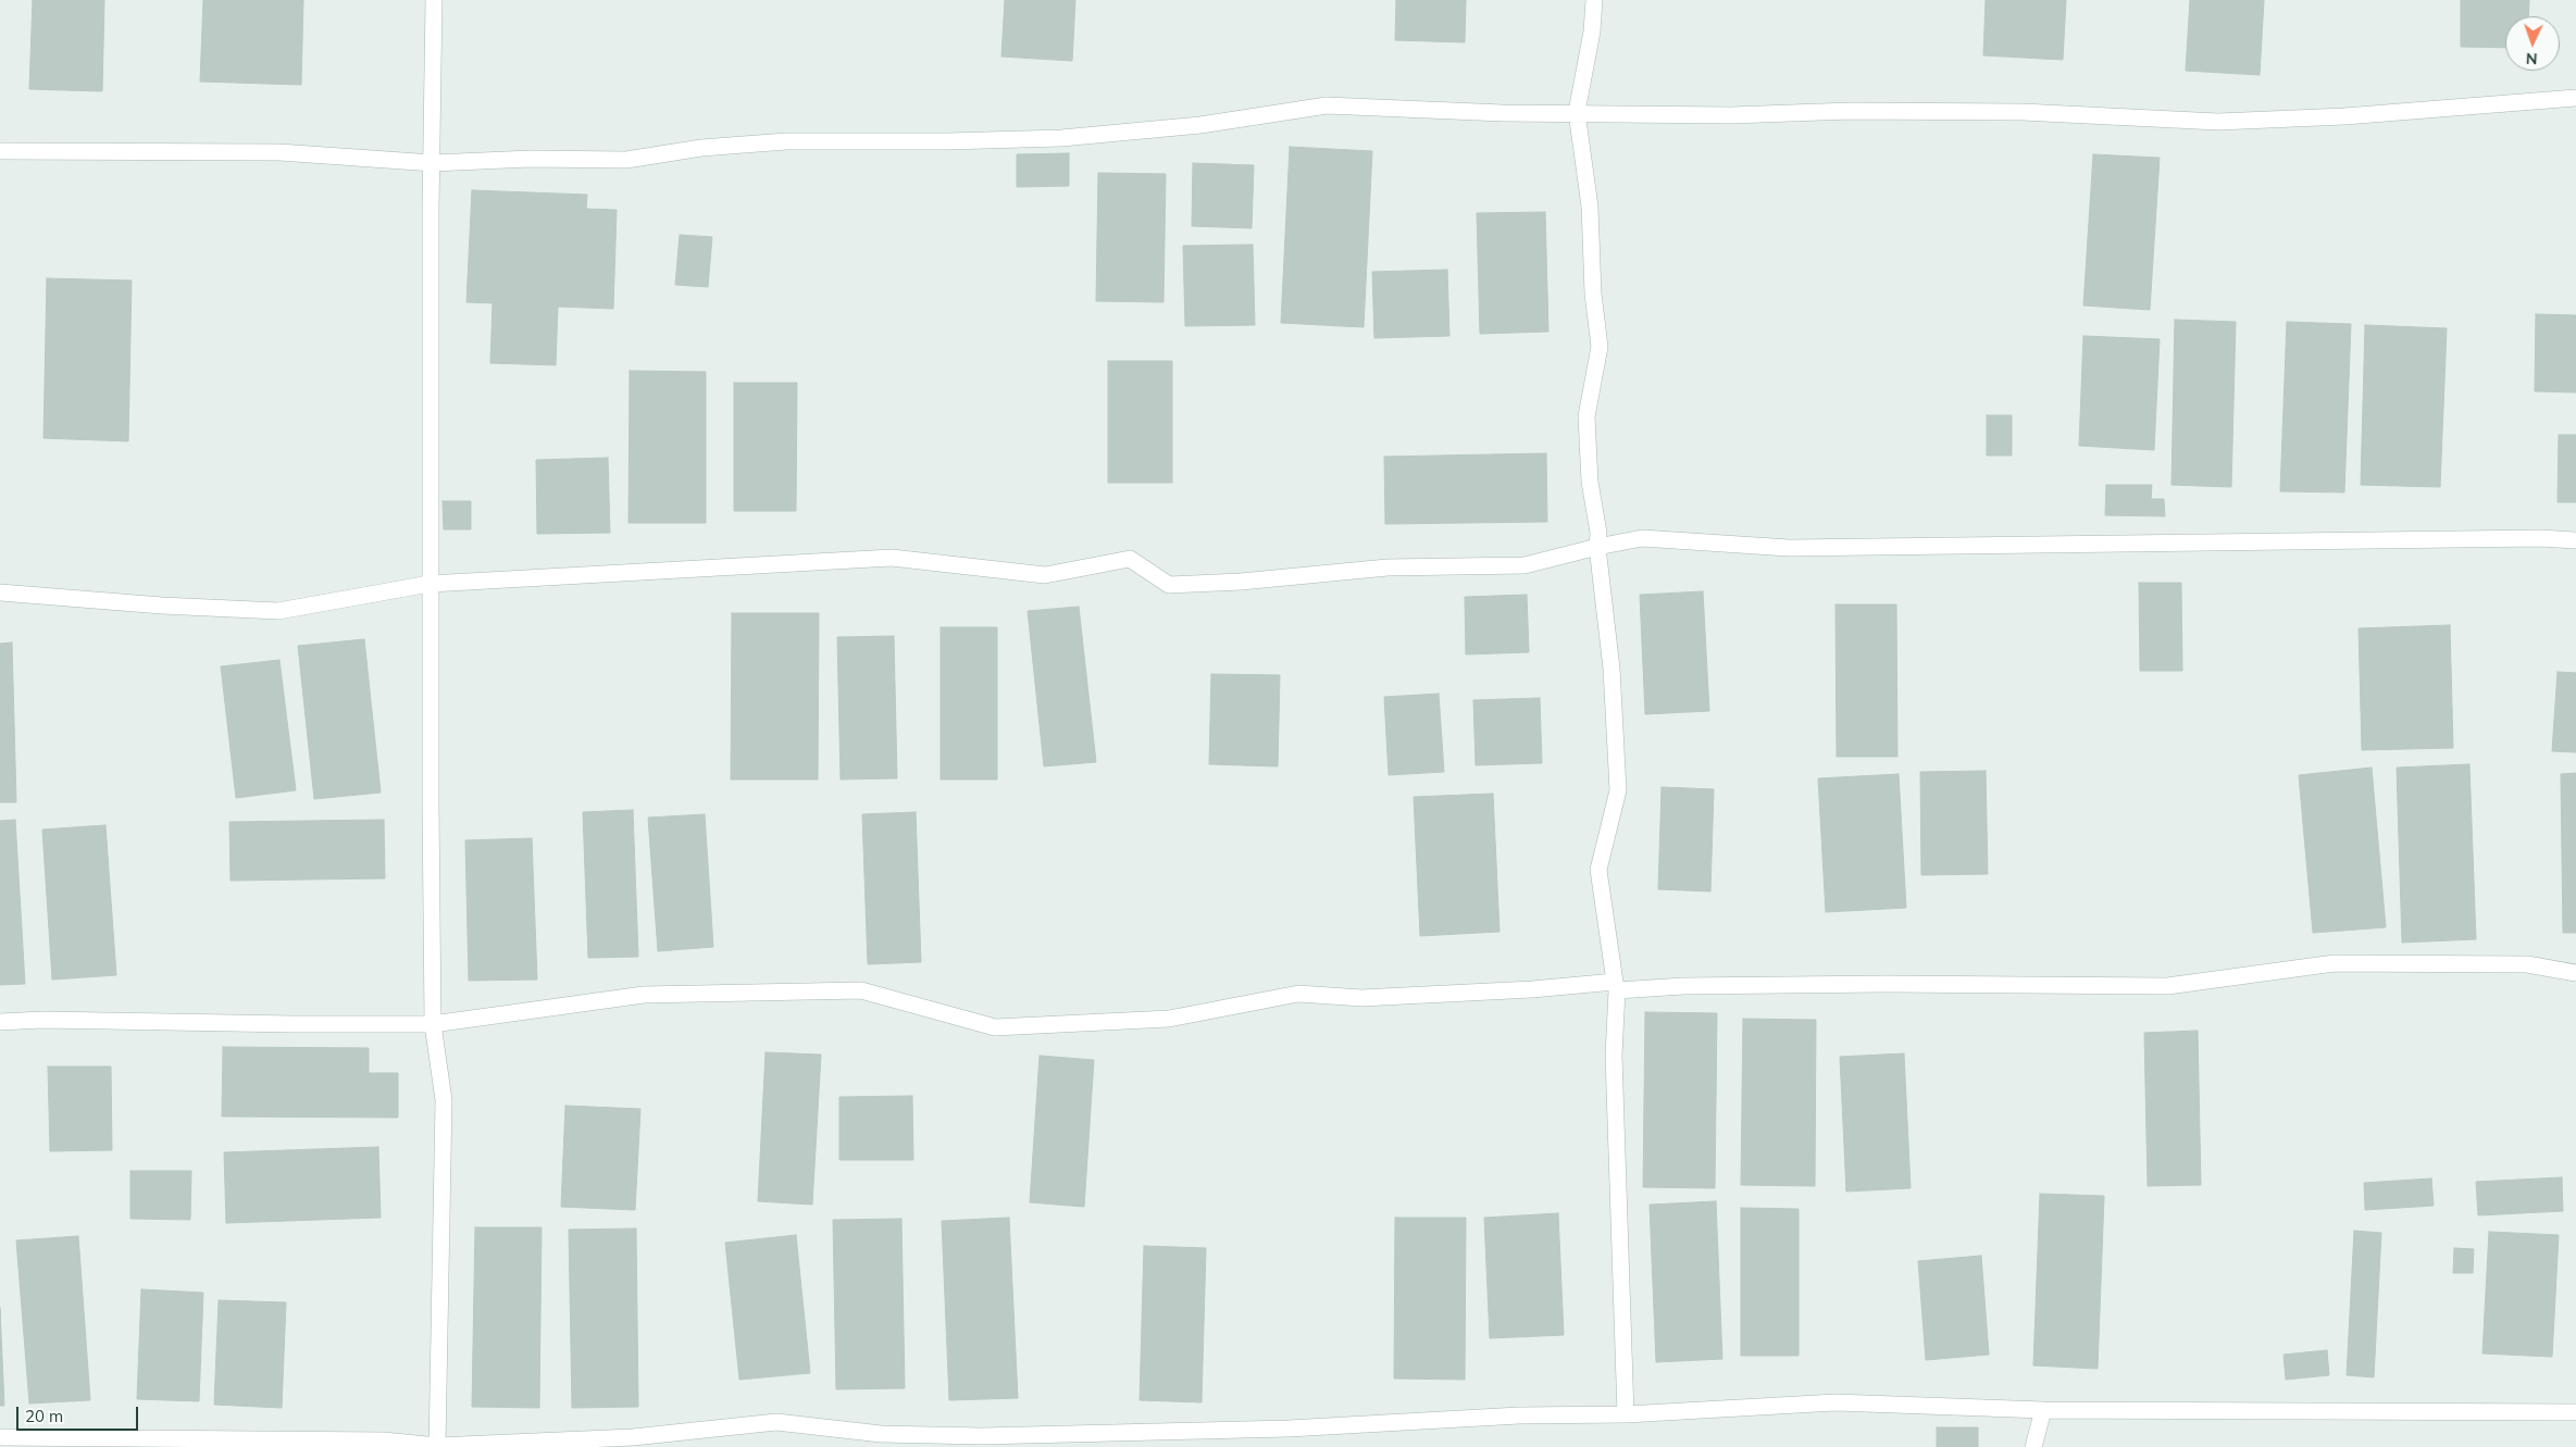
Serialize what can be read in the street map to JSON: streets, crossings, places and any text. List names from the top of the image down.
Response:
{
  "scale_bar": "20 m",
  "north": "bottom"
}
